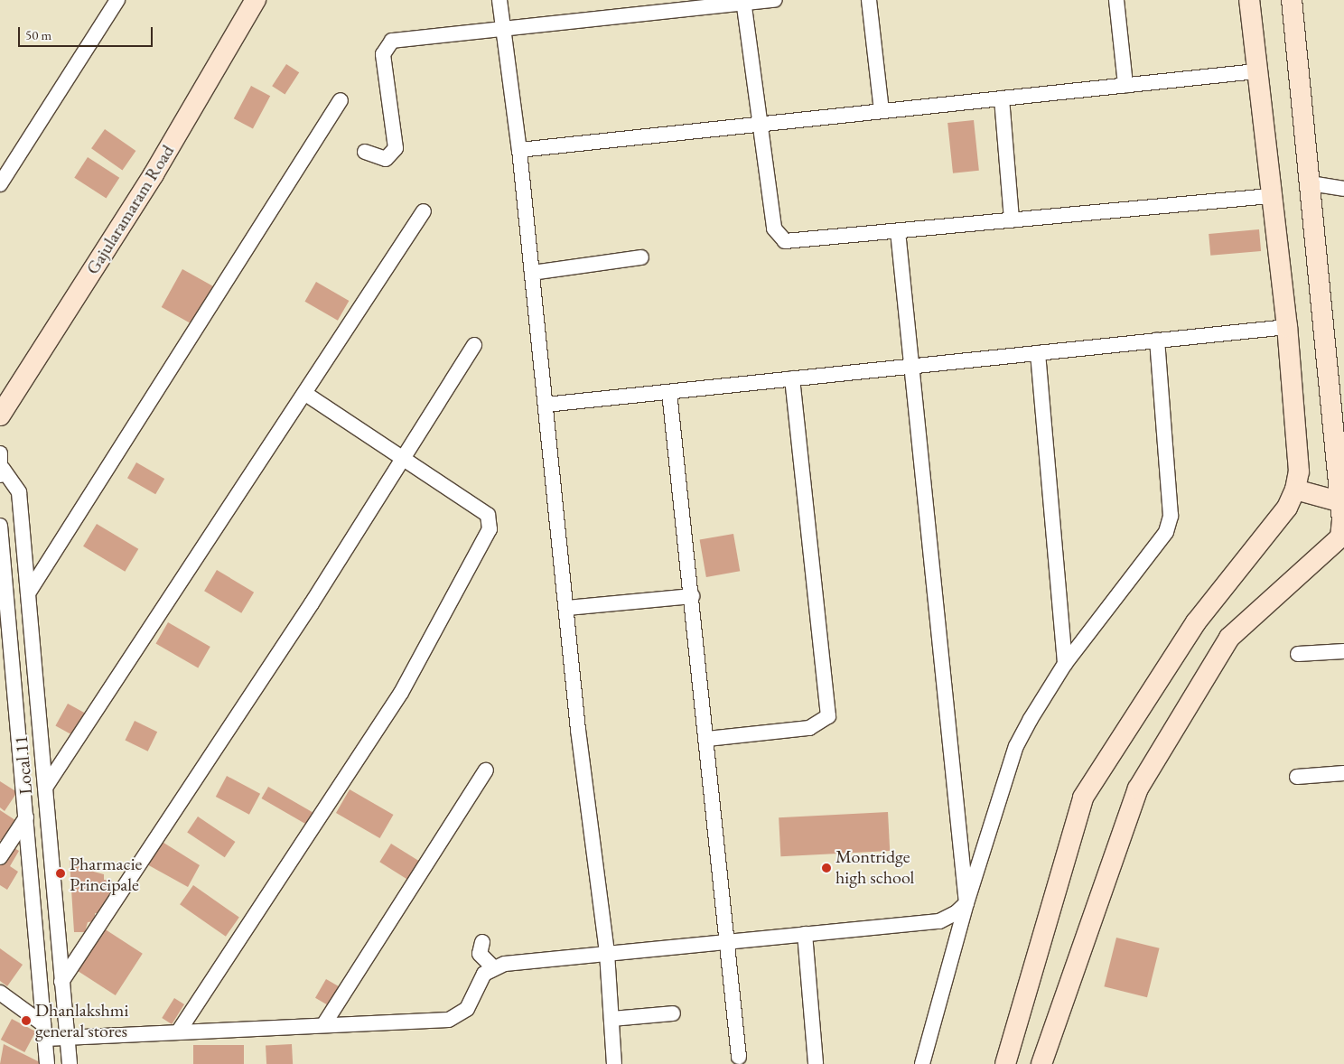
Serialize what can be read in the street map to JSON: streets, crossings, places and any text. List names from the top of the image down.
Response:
{
  "streets": {
    "street": ["Gajularamaram Road", "Local 11"]
  },
  "places": ["Montridge high school", "Pharmacie Principale", "Dhanlakshmi general stores"],
  "scale_bar": "50 m"
}
